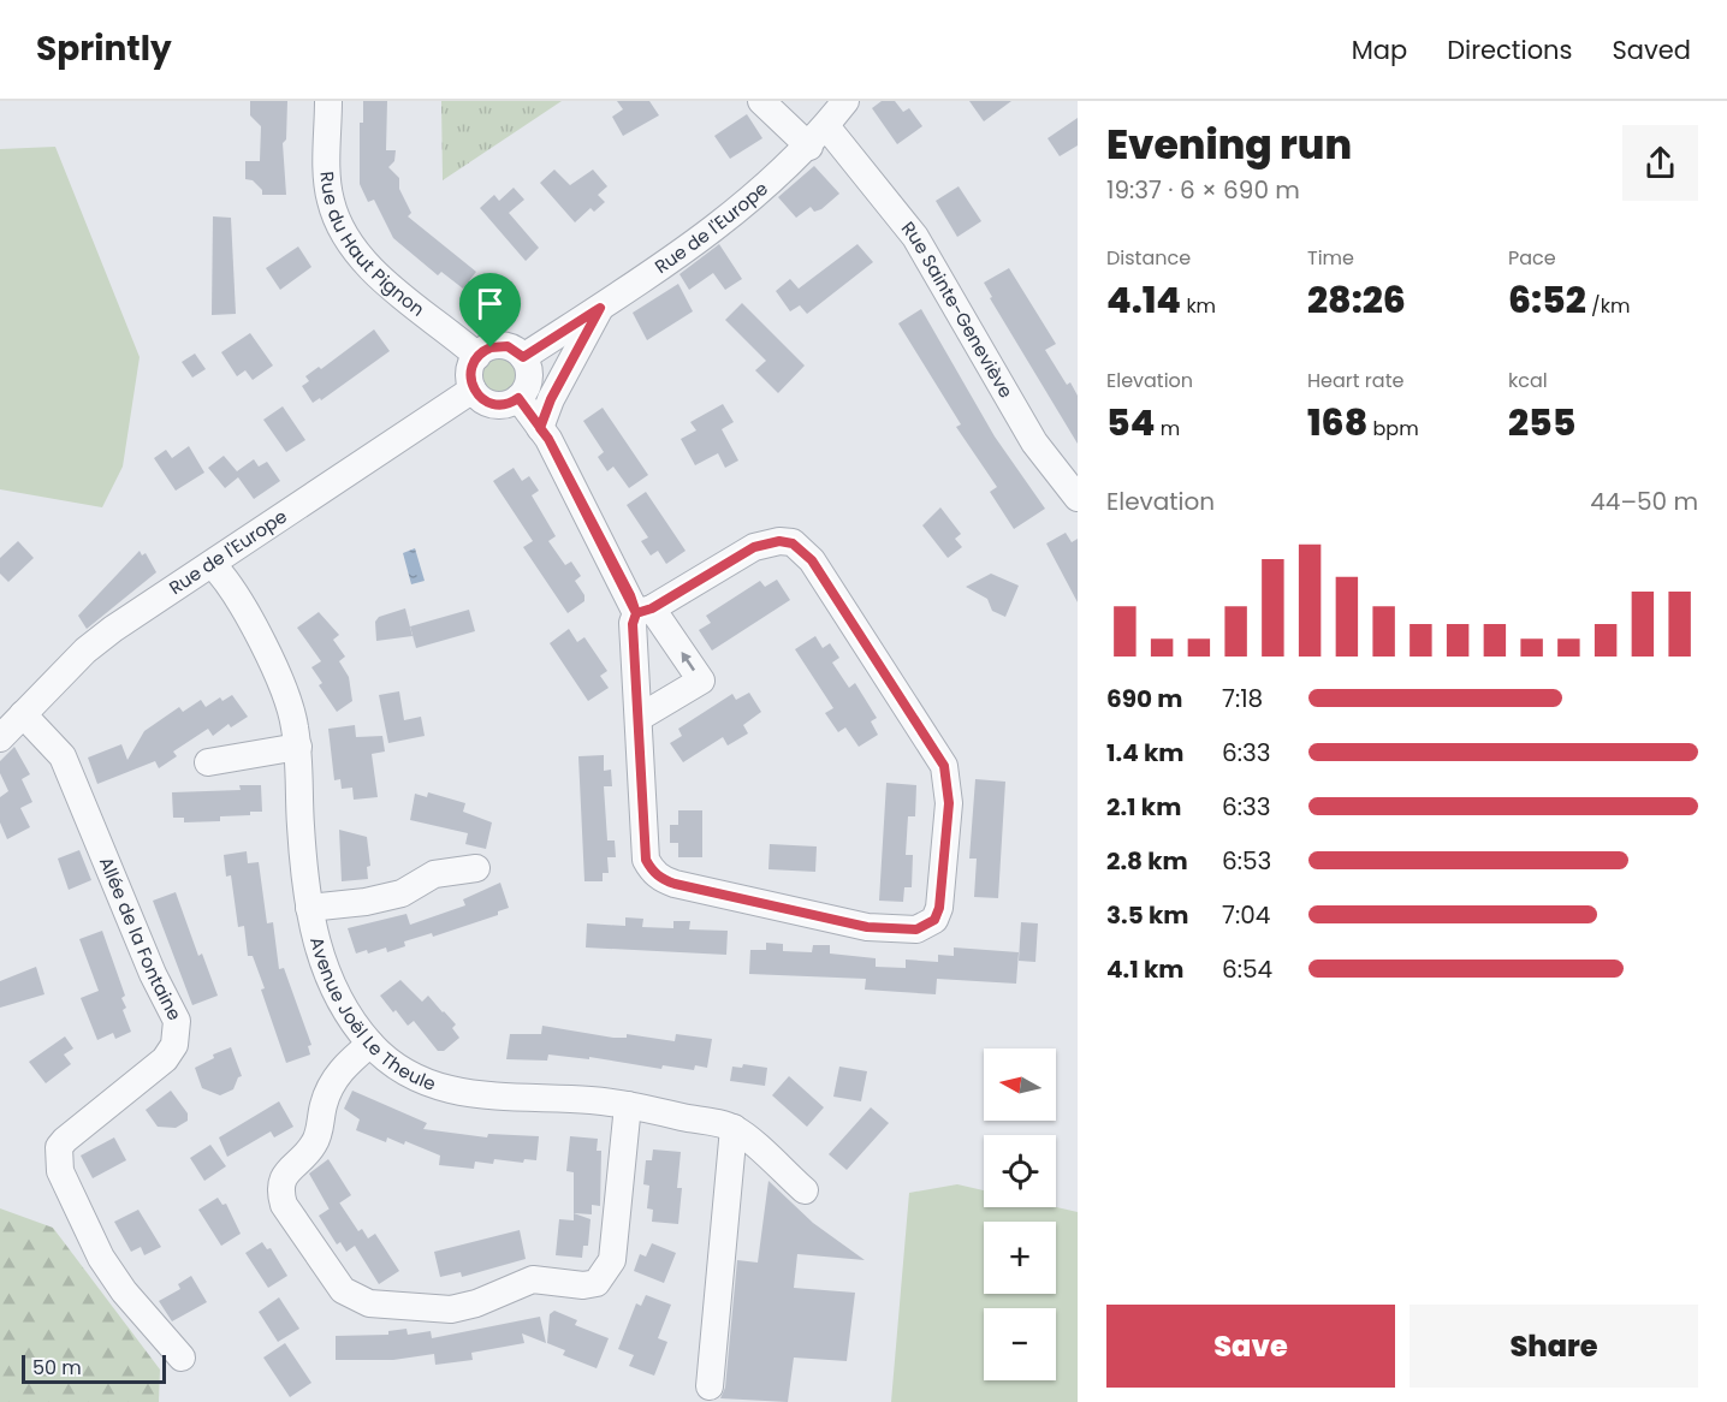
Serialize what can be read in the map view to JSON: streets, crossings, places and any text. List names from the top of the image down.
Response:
{
  "streets": {
    "street": [
      "Rue de l'Europe",
      "Rue du Haut Pignon",
      "Rue Sainte-Geneviève",
      "Allée de la Fontaine",
      "Avenue Joël Le Theule"
    ]
  },
  "crossings": [
    ["Rue de l'Europe", "Rue du Haut Pignon"],
    ["Rue de l'Europe", "Rue Sainte-Geneviève"],
    ["Rue de l'Europe", "Allée de la Fontaine"],
    ["Rue de l'Europe", "Avenue Joël Le Theule"]
  ],
  "scale_bar": "50 m",
  "north": "left",
  "page": {
    "header": "Sprintly",
    "nav": ["Map", "Directions", "Saved"],
    "heading": ["Evening run", "19:37 · 6 × 690 m"],
    "stats": [
      ["Distance", "4.14 km"],
      ["Time", "28:26"],
      ["Pace", "6:52 /km"],
      ["Elevation", "54 m"],
      ["Heart rate", "168 bpm"],
      ["kcal", "255"]
    ],
    "chart": ["Elevation", "44–50 m"],
    "list": [
      {
        "name": "690 m",
        "note": "7:18"
      },
      {
        "name": "1.4 km",
        "note": "6:33"
      },
      {
        "name": "2.1 km",
        "note": "6:33"
      },
      {
        "name": "2.8 km",
        "note": "6:53"
      },
      {
        "name": "3.5 km",
        "note": "7:04"
      },
      {
        "name": "4.1 km",
        "note": "6:54"
      }
    ],
    "map_buttons": ["+", "−"],
    "buttons": ["Save", "Share"],
    "scale": "50 m"
  }
}
